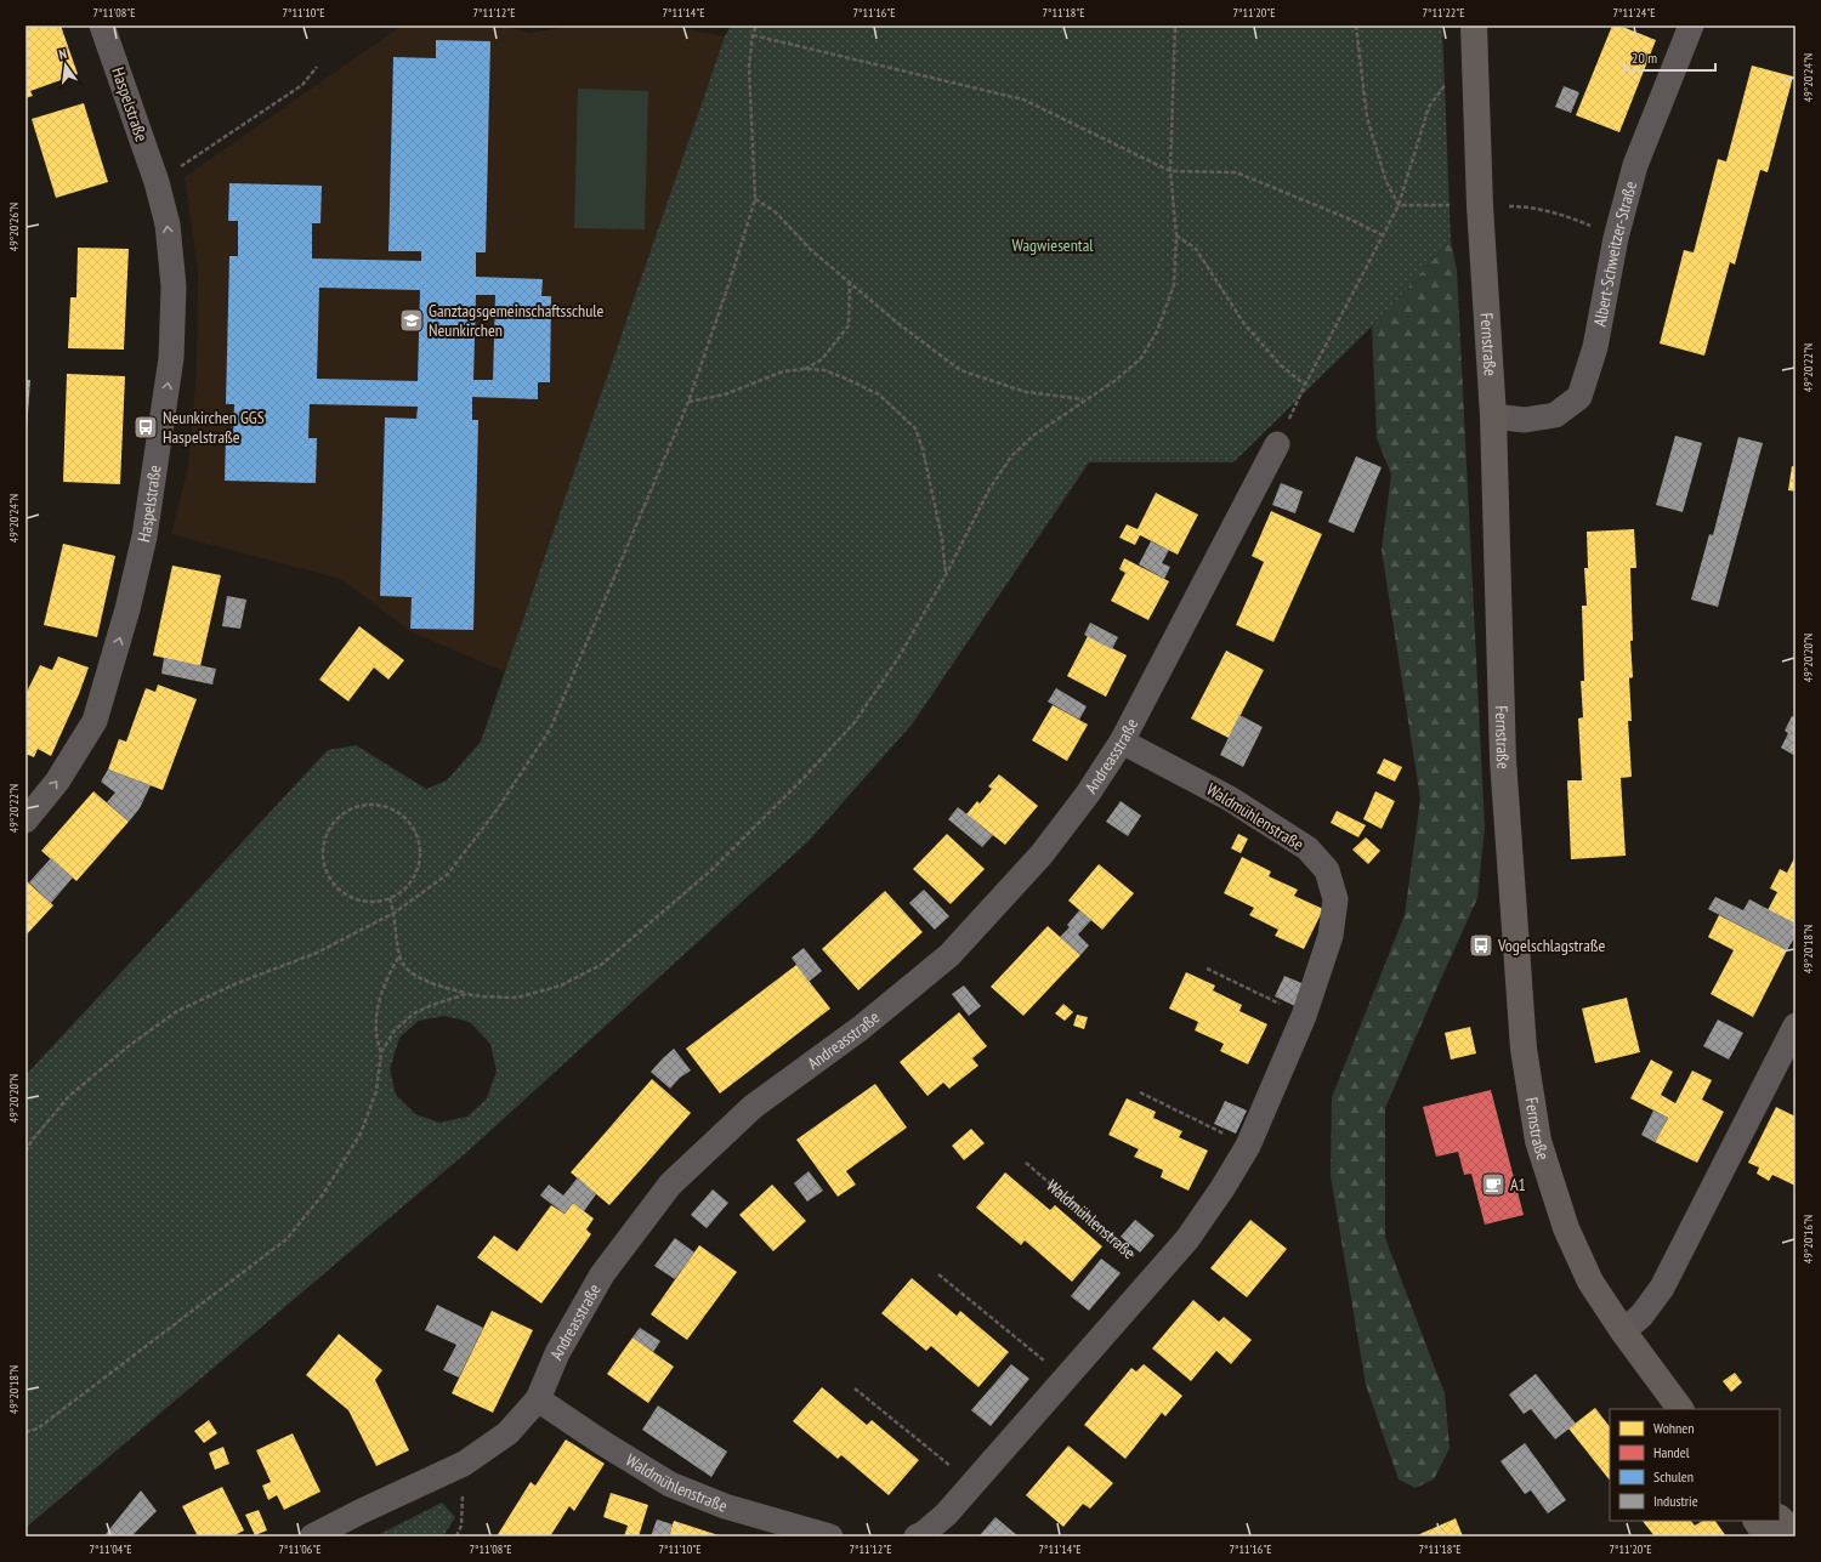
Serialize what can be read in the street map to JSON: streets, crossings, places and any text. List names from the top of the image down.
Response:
{
  "streets": {
    "main road": ["Fernstraße"],
    "street": [
      "Haspelstraße",
      "Albert-Schweitzer-Straße",
      "Andreasstraße",
      "Waldmühlenstraße"
    ]
  },
  "crossings": [
    ["Albert-Schweitzer-Straße", "Fernstraße"],
    ["Andreasstraße", "Waldmühlenstraße"]
  ],
  "one_way": ["Haspelstraße"],
  "parks": ["Wagwiesental"],
  "places": {
    "school or university": ["Ganztagsgemeinschaftsschule Neunkirchen"],
    "bus stop": ["Neunkirchen GGS Haspelstraße", "Vogelschlagstraße"],
    "cafe": ["A1"]
  },
  "legend": [
    "Wohnen",
    "Handel",
    "Schulen",
    "Industrie"
  ],
  "scale_bar": "20 m",
  "north": "top",
  "coordinates": [
    "7°11'08\"E",
    "7°11'10\"E",
    "7°11'12\"E",
    "7°11'14\"E",
    "7°11'16\"E",
    "7°11'18\"E",
    "7°11'20\"E",
    "7°11'22\"E",
    "7°11'24\"E",
    "49°20'24\"N",
    "49°20'26\"N",
    "49°20'22\"N",
    "49°20'20\"N",
    "49°20'18\"N",
    "49°20'16\"N",
    "7°11'04\"E",
    "7°11'06\"E"
  ]
}
